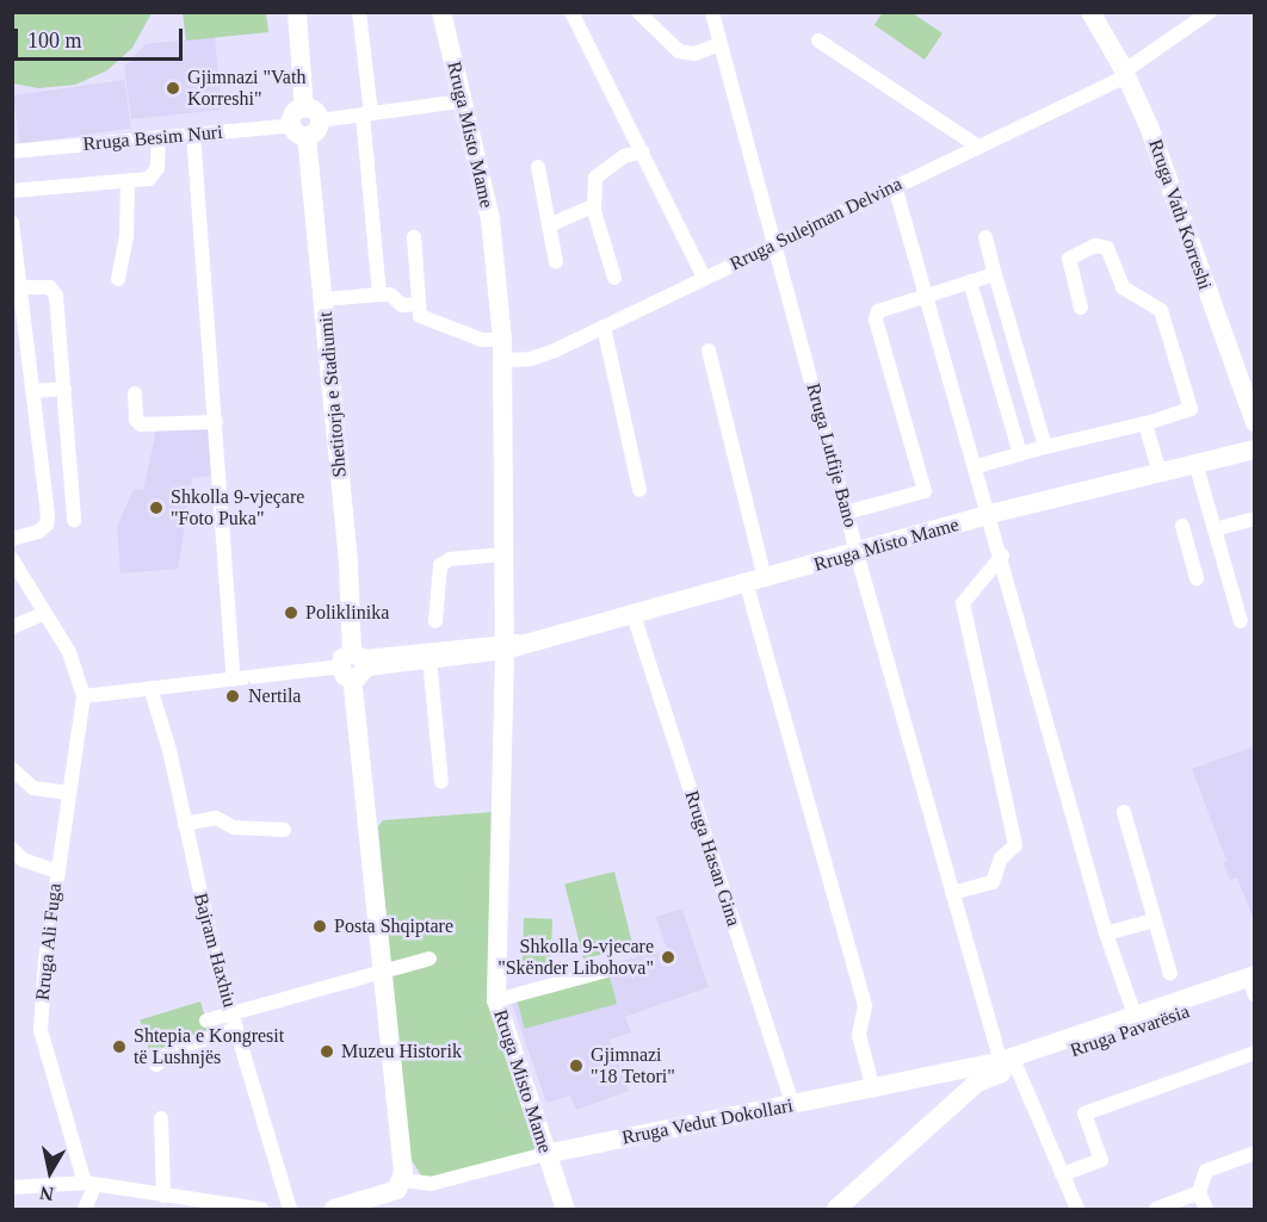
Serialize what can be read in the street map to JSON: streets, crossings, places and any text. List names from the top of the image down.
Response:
{
  "streets": {
    "main road": [
      "Rruga Misto Mame",
      "Rruga Vath Korreshi",
      "Shetitorja e Stadiumit",
      "Rruga Pavarësia",
      "Rruga Vedut Dokollari"
    ],
    "street": [
      "Rruga Besim Nuri",
      "Rruga Sulejman Delvina",
      "Rruga Lutfije Bano",
      "Rruga Hasan Gina",
      "Rruga Ali Fuga",
      "Bajram Haxhiu"
    ]
  },
  "crossings": [
    ["Rruga Misto Mame", "Rruga Besim Nuri"],
    ["Rruga Misto Mame", "Rruga Sulejman Delvina"],
    ["Rruga Misto Mame", "Shetitorja e Stadiumit"],
    ["Rruga Misto Mame", "Rruga Lutfije Bano"],
    ["Rruga Misto Mame", "Rruga Hasan Gina"],
    ["Rruga Misto Mame", "Rruga Vedut Dokollari"],
    ["Rruga Besim Nuri", "Shetitorja e Stadiumit"],
    ["Rruga Vath Korreshi", "Rruga Sulejman Delvina"],
    ["Rruga Sulejman Delvina", "Rruga Lutfije Bano"],
    ["Shetitorja e Stadiumit", "Rruga Vedut Dokollari"],
    ["Rruga Lutfije Bano", "Rruga Pavarësia"],
    ["Rruga Hasan Gina", "Rruga Vedut Dokollari"]
  ],
  "places": [
    "Gjimnazi \"Vath Korreshi\"",
    "Shkolla 9-vjeçare \"Foto Puka\"",
    "Poliklinika",
    "Nertila",
    "Posta Shqiptare",
    "Shkolla 9-vjecare \"Skënder Libohova\"",
    "Shtepia e Kongresit të Lushnjës",
    "Muzeu Historik",
    "Gjimnazi \"18 Tetori\""
  ],
  "scale_bar": "100 m",
  "north": "bottom"
}
